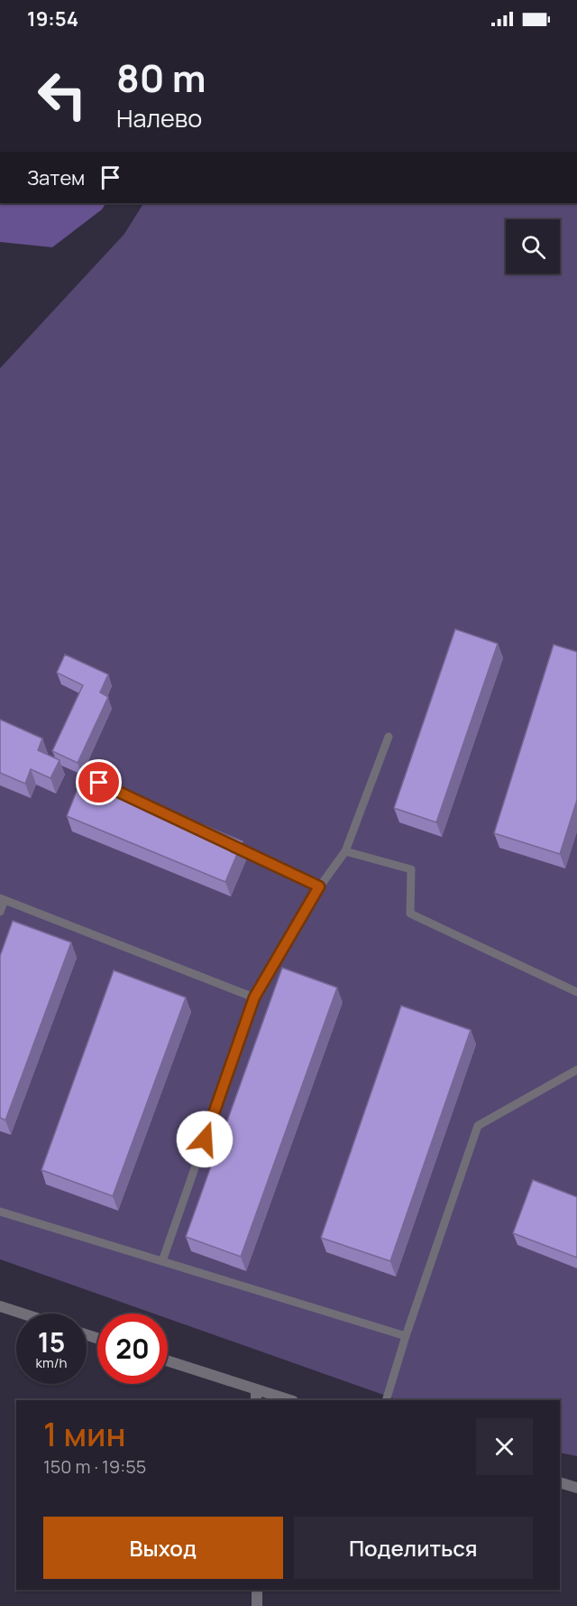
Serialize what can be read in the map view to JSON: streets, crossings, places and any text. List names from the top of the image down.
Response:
{
  "page": {
    "status": "19:54",
    "turn": ["80 m", "Налево"],
    "then": "Затем",
    "speed": "15 km/h",
    "limit": "20",
    "heading": ["1 мин", "150 m · 19:55"],
    "buttons": ["Выход", "Поделиться"]
  }
}
